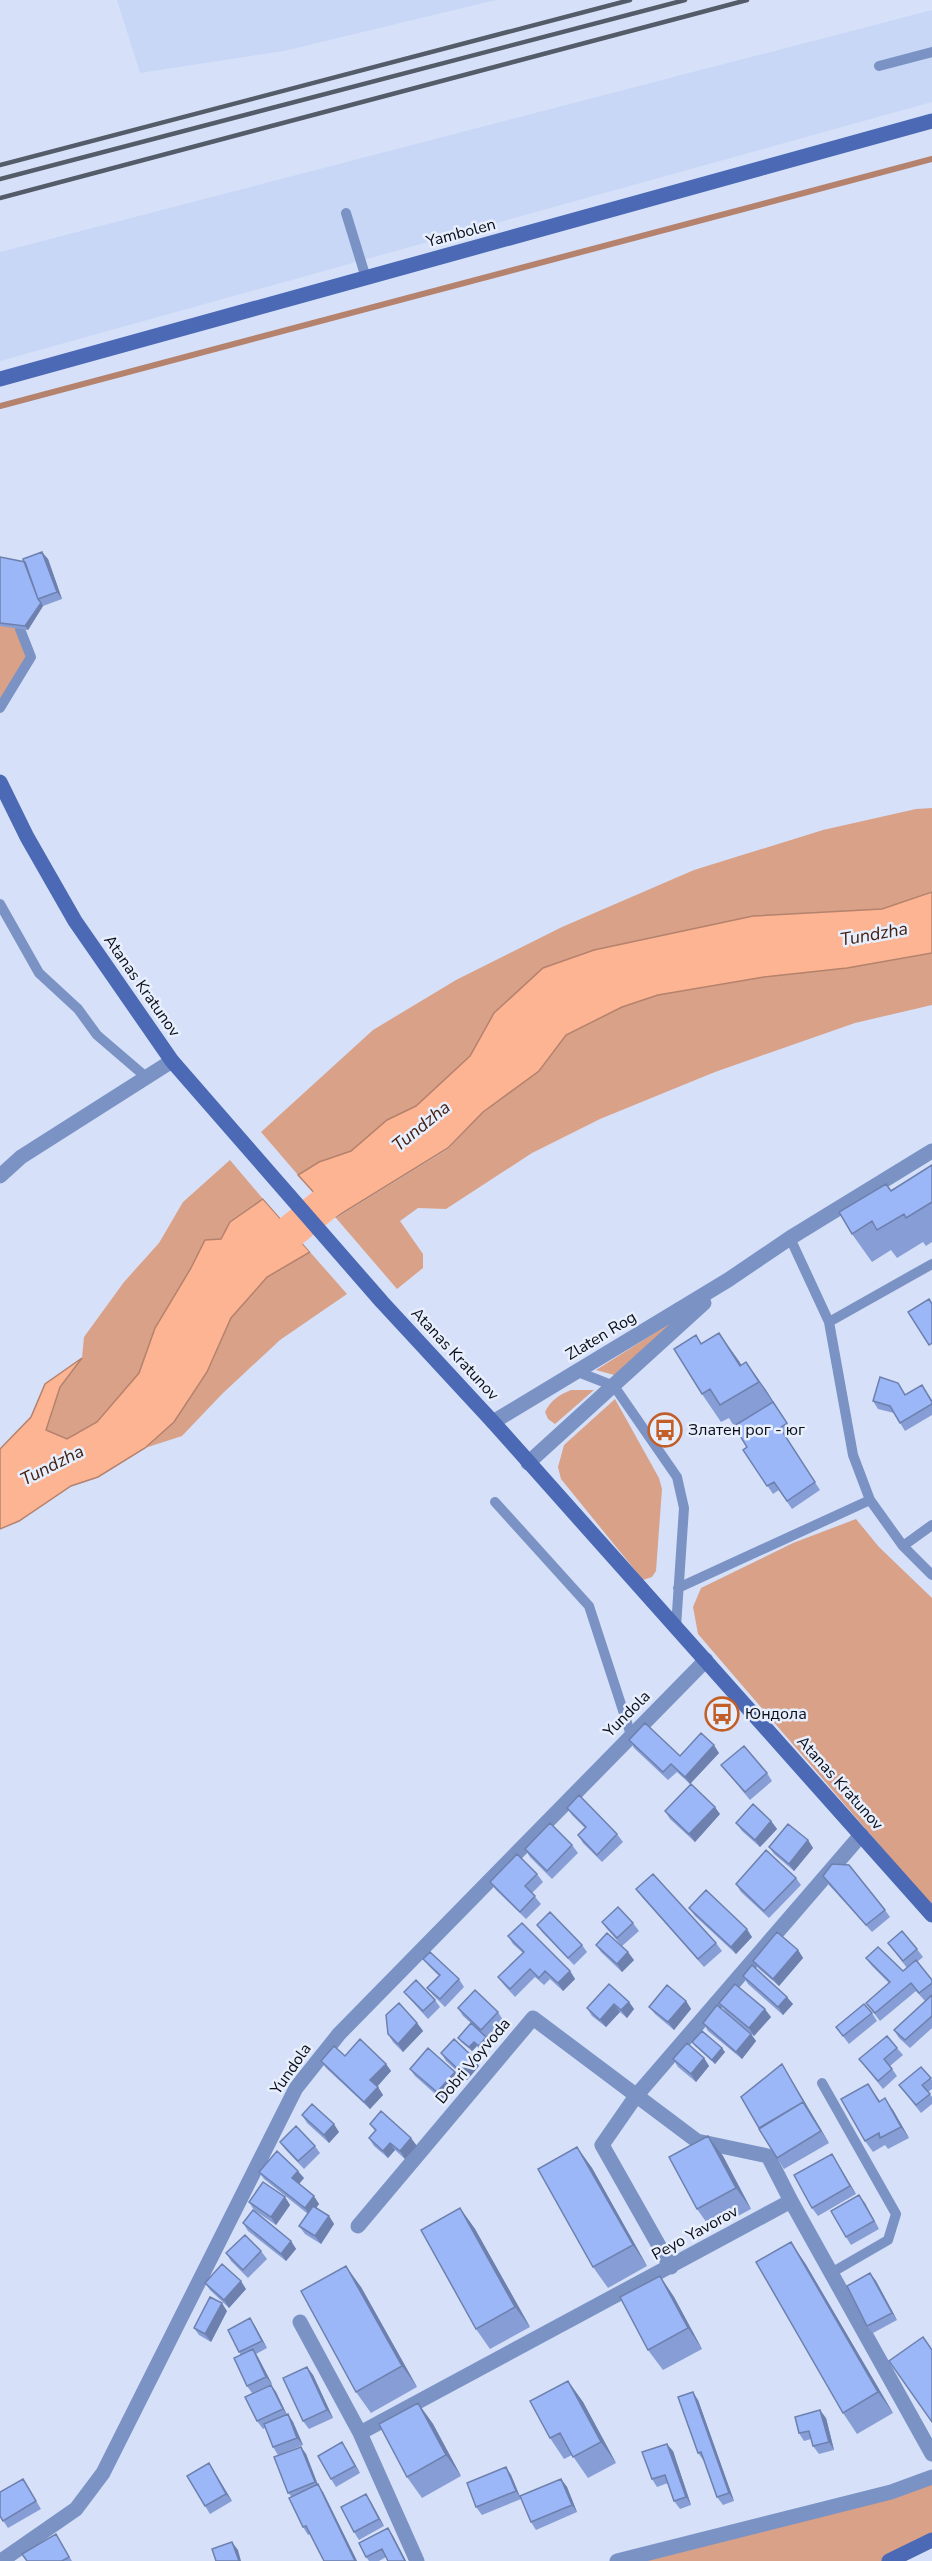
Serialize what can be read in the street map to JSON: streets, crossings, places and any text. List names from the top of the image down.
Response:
{
  "streets": {
    "main road": ["Yambolen", "Atanas Kratunov"],
    "street": [
      "Zlaten Rog",
      "Yundola",
      "Dobri Voyvoda",
      "Peyo Yavorov"
    ]
  },
  "crossings": [
    ["Atanas Kratunov", "Zlaten Rog"],
    ["Atanas Kratunov", "Yundola"],
    ["Dobri Voyvoda", "Peyo Yavorov"]
  ],
  "water": ["Tundzha"],
  "places": {
    "bus stop": ["Златен рог - юг", "Юндола"]
  }
}
